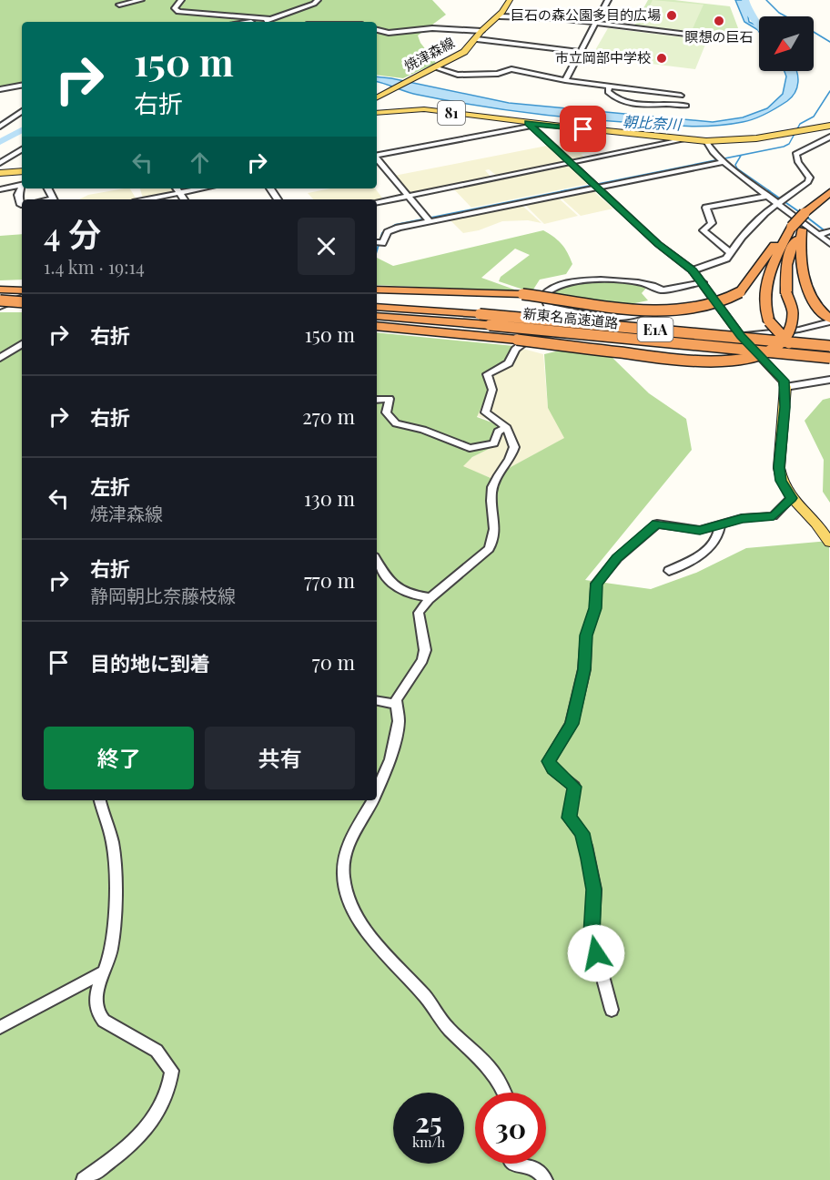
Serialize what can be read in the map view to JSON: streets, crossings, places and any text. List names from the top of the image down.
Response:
{
  "streets": {
    "highway": ["新東名高速道路", "E1A"],
    "main road": ["焼津森線", "81"]
  },
  "water": ["朝比奈川"],
  "places": ["巨石の森公園多目的広場", "瞑想の巨石", "市立岡部中学校"],
  "north": "bottom left",
  "page": {
    "turn": ["150 m", "右折"],
    "heading": ["4 分", "1.4 km · 19:14"],
    "list": [
      {
        "name": "右折",
        "value": "150 m"
      },
      {
        "name": "右折",
        "value": "270 m"
      },
      {
        "name": "左折",
        "note": "焼津森線",
        "value": "130 m"
      },
      {
        "name": "右折",
        "note": "静岡朝比奈藤枝線",
        "value": "770 m"
      },
      {
        "name": "目的地に到着",
        "value": "70 m"
      }
    ],
    "buttons": ["終了", "共有"],
    "speed": "25 km/h",
    "limit": "30"
  }
}
